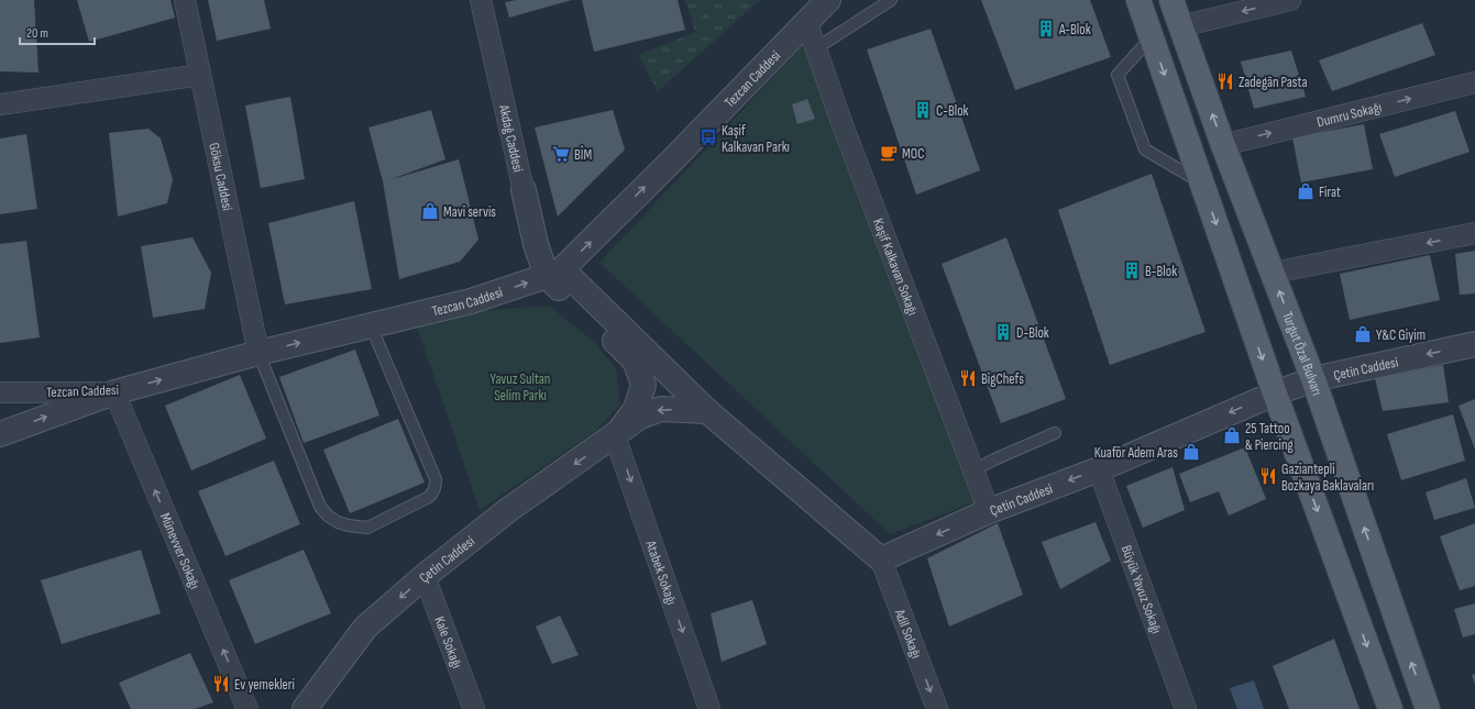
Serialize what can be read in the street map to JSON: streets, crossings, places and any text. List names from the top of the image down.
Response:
{
  "streets": {
    "main road": ["Turgut Özal Bulvarı"],
    "street": [
      "Tezcan Caddesi",
      "Dumru Sokağı",
      "Akdağ Caddesi",
      "Göksu Caddesi",
      "Kaşif Kalkavan Sokağı",
      "Çetin Caddesi",
      "Münevver Sokağı",
      "Atabek Sokağı",
      "Büyük Yavuz Sokağı",
      "Adil Sokağı",
      "Kale Sokağı"
    ]
  },
  "crossings": [
    ["Tezcan Caddesi", "Akdağ Caddesi"],
    ["Tezcan Caddesi", "Göksu Caddesi"],
    ["Tezcan Caddesi", "Kaşif Kalkavan Sokağı"],
    ["Tezcan Caddesi", "Çetin Caddesi"],
    ["Tezcan Caddesi", "Münevver Sokağı"],
    ["Dumru Sokağı", "Turgut Özal Bulvarı"],
    ["Akdağ Caddesi", "Çetin Caddesi"],
    ["Kaşif Kalkavan Sokağı", "Çetin Caddesi"],
    ["Turgut Özal Bulvarı", "Çetin Caddesi"],
    ["Çetin Caddesi", "Atabek Sokağı"],
    ["Çetin Caddesi", "Büyük Yavuz Sokağı"],
    ["Çetin Caddesi", "Adil Sokağı"],
    ["Çetin Caddesi", "Kale Sokağı"]
  ],
  "one_way": [
    "Tezcan Caddesi",
    "Çetin Caddesi",
    "Münevver Sokağı",
    "Atabek Sokağı",
    "Adil Sokağı"
  ],
  "parks": ["Yavuz Sultan Selim Parkı"],
  "places": {
    "building": [
      "A-Blok",
      "C-Blok",
      "B-Blok",
      "D-Blok"
    ],
    "restaurant": [
      "Zadegân Pasta",
      "BigChefs",
      "Gaziantepli Bozkaya Baklavaları",
      "Ev yemekleri"
    ],
    "bus stop": ["Kaşif Kalkavan Parkı"],
    "cafe": ["MOC"],
    "supermarket": ["BİM"],
    "shop": [
      "Firat",
      "Mavi servis",
      "Y&C Giyim",
      "25 Tattoo & Piercing",
      "Kuaför Adem Aras"
    ]
  },
  "scale_bar": "20 m"
}
